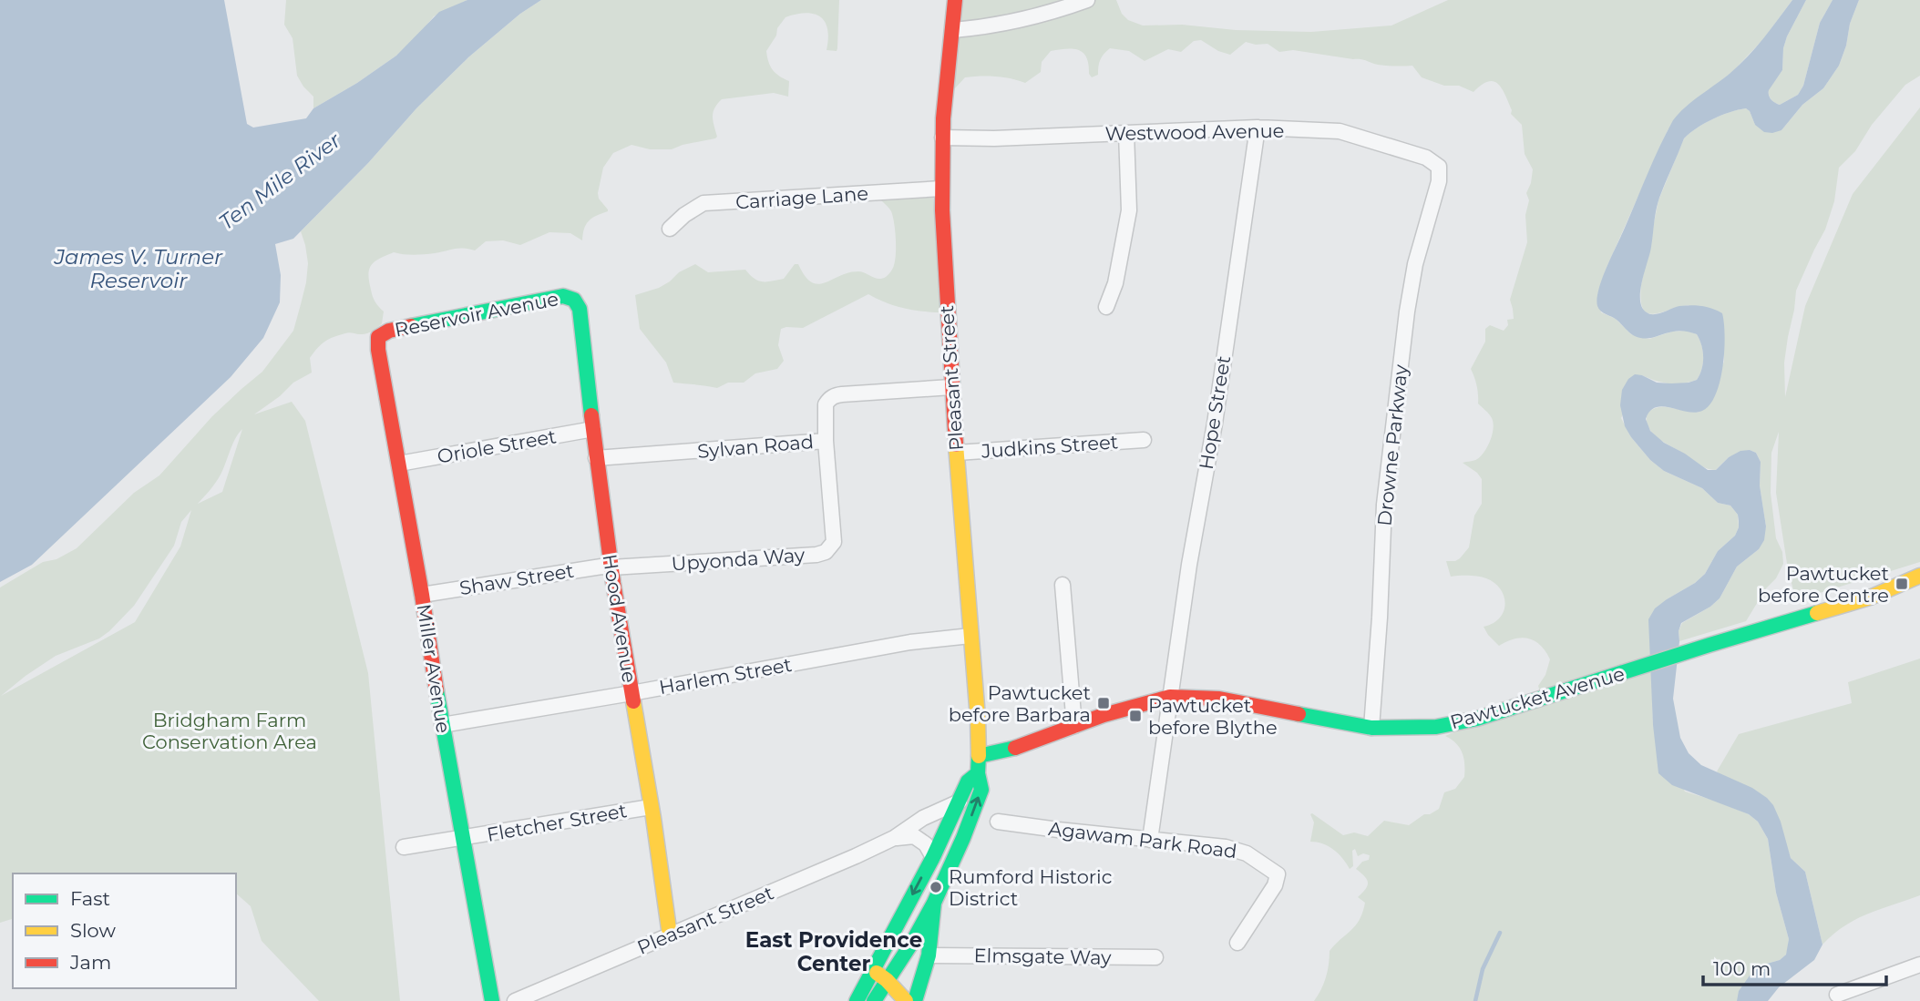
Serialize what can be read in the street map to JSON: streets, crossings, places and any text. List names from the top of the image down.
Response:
{
  "streets": {
    "main road": [
      "Reservoir Avenue",
      "Pleasant Street",
      "Hood Avenue",
      "Miller Avenue",
      "Pawtucket Avenue"
    ],
    "street": [
      "Westwood Avenue",
      "Carriage Lane",
      "Hope Street",
      "Drowne Parkway",
      "Oriole Street",
      "Sylvan Road",
      "Judkins Street",
      "Upyonda Way",
      "Shaw Street",
      "Harlem Street",
      "Fletcher Street",
      "Agawam Park Road",
      "Elmsgate Way"
    ]
  },
  "crossings": [
    ["Westwood Avenue", "Pleasant Street"],
    ["Westwood Avenue", "Hope Street"],
    ["Westwood Avenue", "Drowne Parkway"],
    ["Carriage Lane", "Pleasant Street"],
    ["Reservoir Avenue", "Hood Avenue"],
    ["Reservoir Avenue", "Miller Avenue"],
    ["Pleasant Street", "Sylvan Road"],
    ["Pleasant Street", "Judkins Street"],
    ["Pleasant Street", "Hood Avenue"],
    ["Pleasant Street", "Harlem Street"],
    ["Pleasant Street", "Pawtucket Avenue"],
    ["Hope Street", "Pawtucket Avenue"],
    ["Hope Street", "Agawam Park Road"],
    ["Drowne Parkway", "Pawtucket Avenue"],
    ["Oriole Street", "Hood Avenue"],
    ["Oriole Street", "Miller Avenue"],
    ["Sylvan Road", "Upyonda Way"],
    ["Sylvan Road", "Hood Avenue"],
    ["Upyonda Way", "Shaw Street"],
    ["Upyonda Way", "Hood Avenue"],
    ["Shaw Street", "Hood Avenue"],
    ["Shaw Street", "Miller Avenue"],
    ["Hood Avenue", "Harlem Street"],
    ["Hood Avenue", "Fletcher Street"],
    ["Miller Avenue", "Harlem Street"],
    ["Miller Avenue", "Fletcher Street"]
  ],
  "districts": ["East Providence Center"],
  "water": ["Ten Mile River", "James V. Turner Reservoir"],
  "parks": ["Bridgham Farm Conservation Area"],
  "places": {
    "transit": ["Pawtucket before Centre", "Pawtucket before Barbara", "Pawtucket before Blythe"],
    "other": ["Rumford Historic District"]
  },
  "legend": ["Fast", "Slow", "Jam"],
  "scale_bar": "100 m"
}
